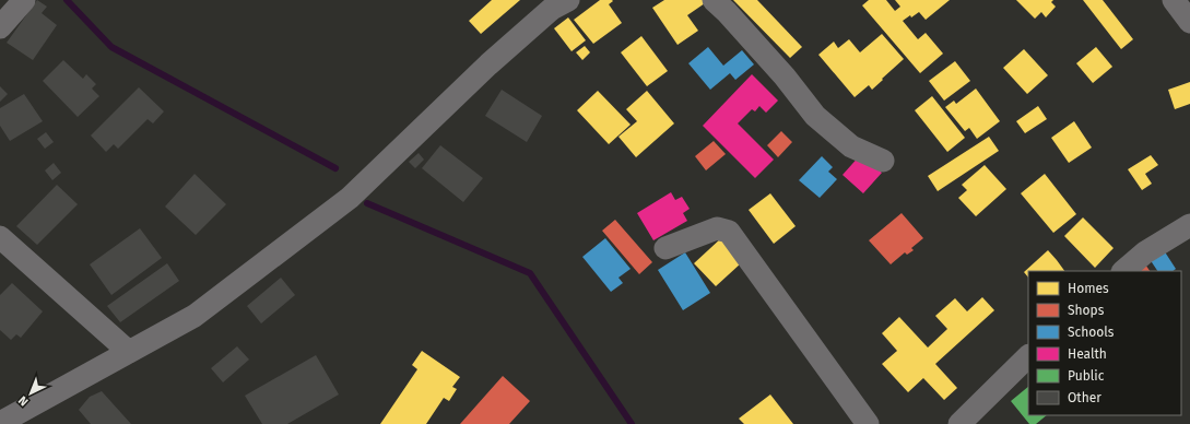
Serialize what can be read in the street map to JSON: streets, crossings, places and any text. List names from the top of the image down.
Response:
{
  "legend": [
    "Homes",
    "Shops",
    "Schools",
    "Health",
    "Public",
    "Other"
  ],
  "north": "bottom left"
}
